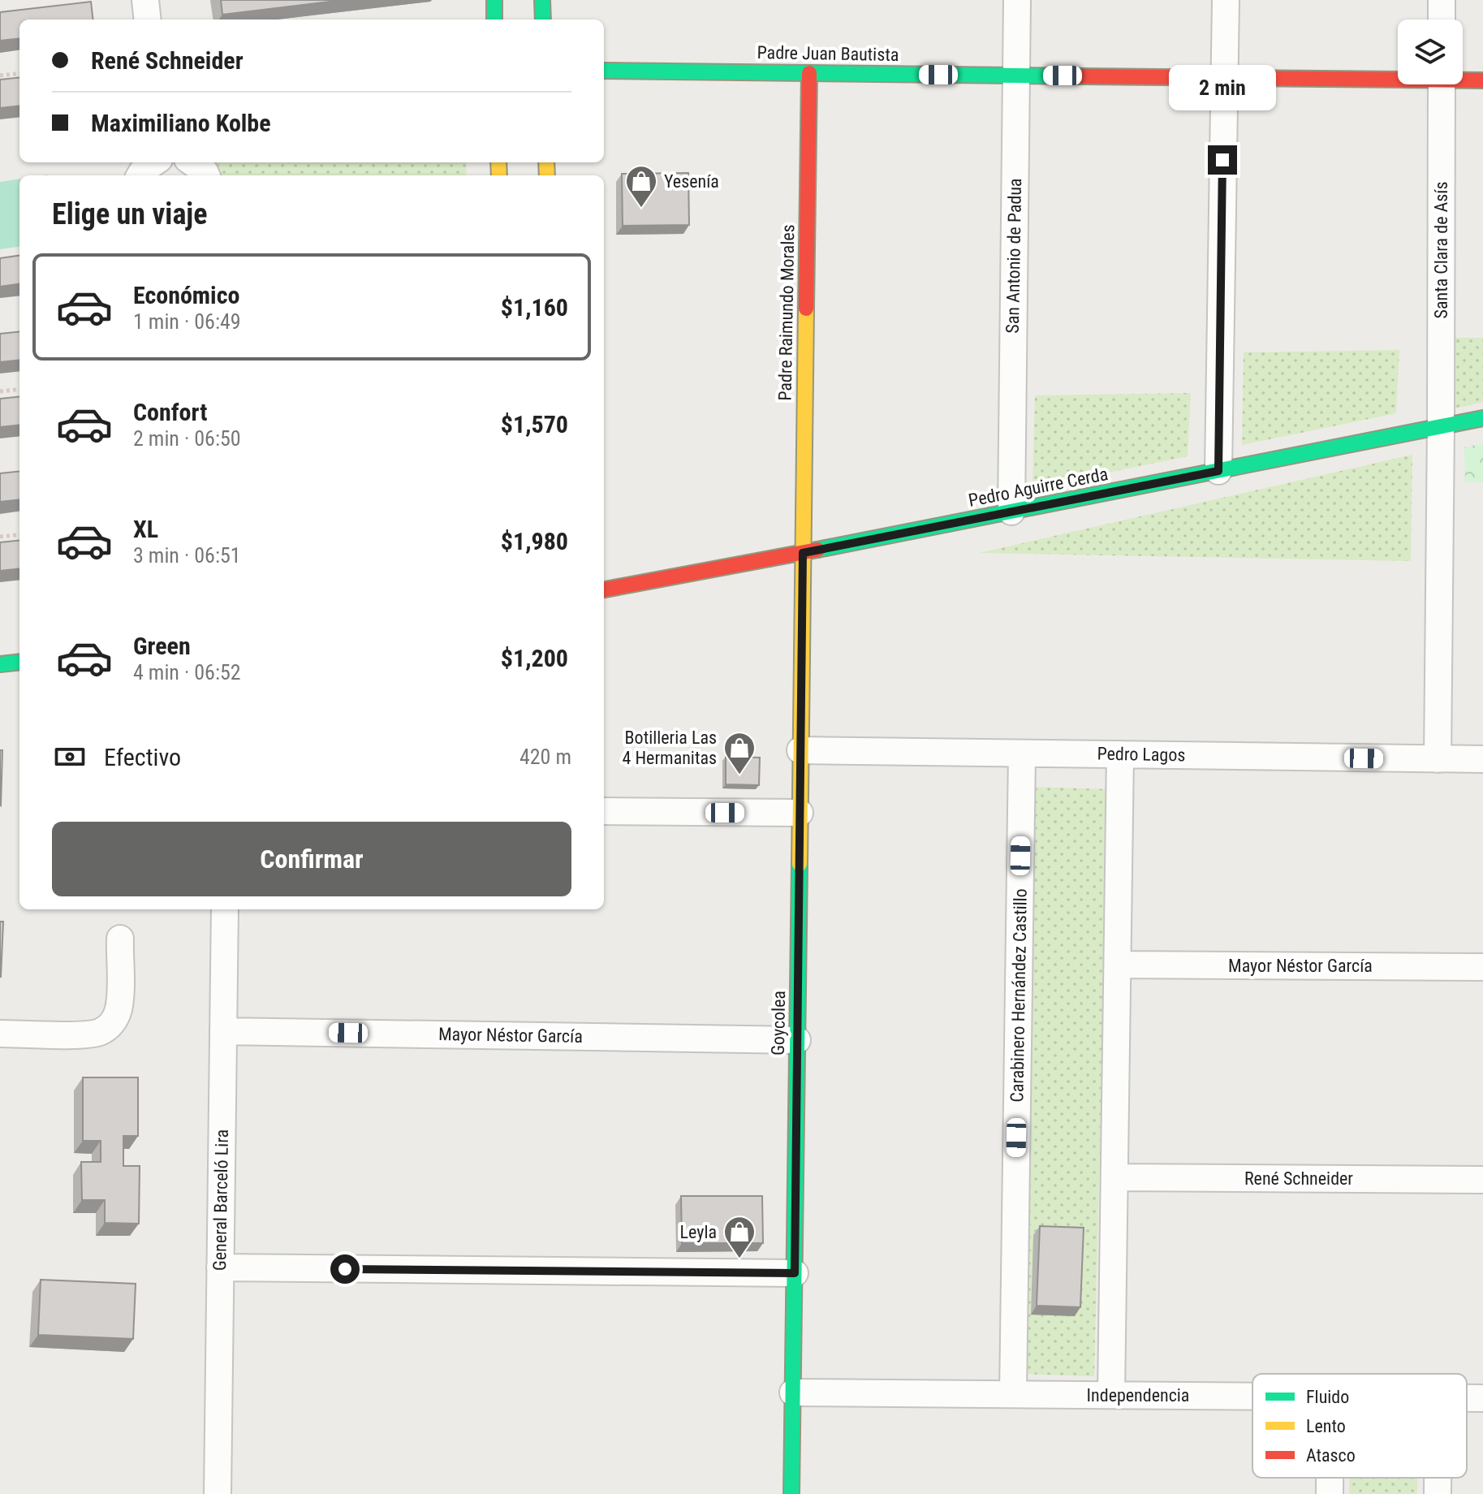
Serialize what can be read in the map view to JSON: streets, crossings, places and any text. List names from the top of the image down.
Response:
{
  "streets": {
    "street": [
      "Padre Juan Bautista",
      "Santa Clara de Asís",
      "San Antonio de Padua",
      "Padre Raimundo Morales",
      "Pedro Aguirre Cerda",
      "Pedro Lagos",
      "Mayor Néstor García",
      "Carabinero Hernández Castillo",
      "Goycolea",
      "René Schneider",
      "General Barceló Lira",
      "Independencia"
    ]
  },
  "crossings": [
    ["Padre Juan Bautista", "San Antonio de Padua"],
    ["Padre Juan Bautista", "Padre Raimundo Morales"],
    ["Santa Clara de Asís", "Pedro Aguirre Cerda"],
    ["Santa Clara de Asís", "Pedro Lagos"],
    ["San Antonio de Padua", "Pedro Aguirre Cerda"],
    ["Padre Raimundo Morales", "Pedro Aguirre Cerda"],
    ["Padre Raimundo Morales", "Goycolea"],
    ["Pedro Aguirre Cerda", "Goycolea"],
    ["Pedro Lagos", "Carabinero Hernández Castillo"],
    ["Pedro Lagos", "Goycolea"],
    ["Mayor Néstor García", "Goycolea"],
    ["Mayor Néstor García", "General Barceló Lira"],
    ["Carabinero Hernández Castillo", "Independencia"],
    ["Goycolea", "Independencia"]
  ],
  "places": {
    "shop": ["Yesenía", "Botilleria Las 4 Hermanitas", "Leyla"]
  },
  "legend": ["Fluido", "Lento", "Atasco"],
  "page": {
    "banner": ["René Schneider", "Maximiliano Kolbe"],
    "bubble": "2 min",
    "heading": "Elige un viaje",
    "list": [
      {
        "name": "Económico",
        "note": "1 min · 06:49",
        "value": "$1,160"
      },
      {
        "name": "Confort",
        "note": "2 min · 06:50",
        "value": "$1,570"
      },
      {
        "name": "XL",
        "note": "3 min · 06:51",
        "value": "$1,980"
      },
      {
        "name": "Green",
        "note": "4 min · 06:52",
        "value": "$1,200"
      }
    ],
    "pay": ["Efectivo", "420 m"],
    "buttons": "Confirmar"
  }
}
